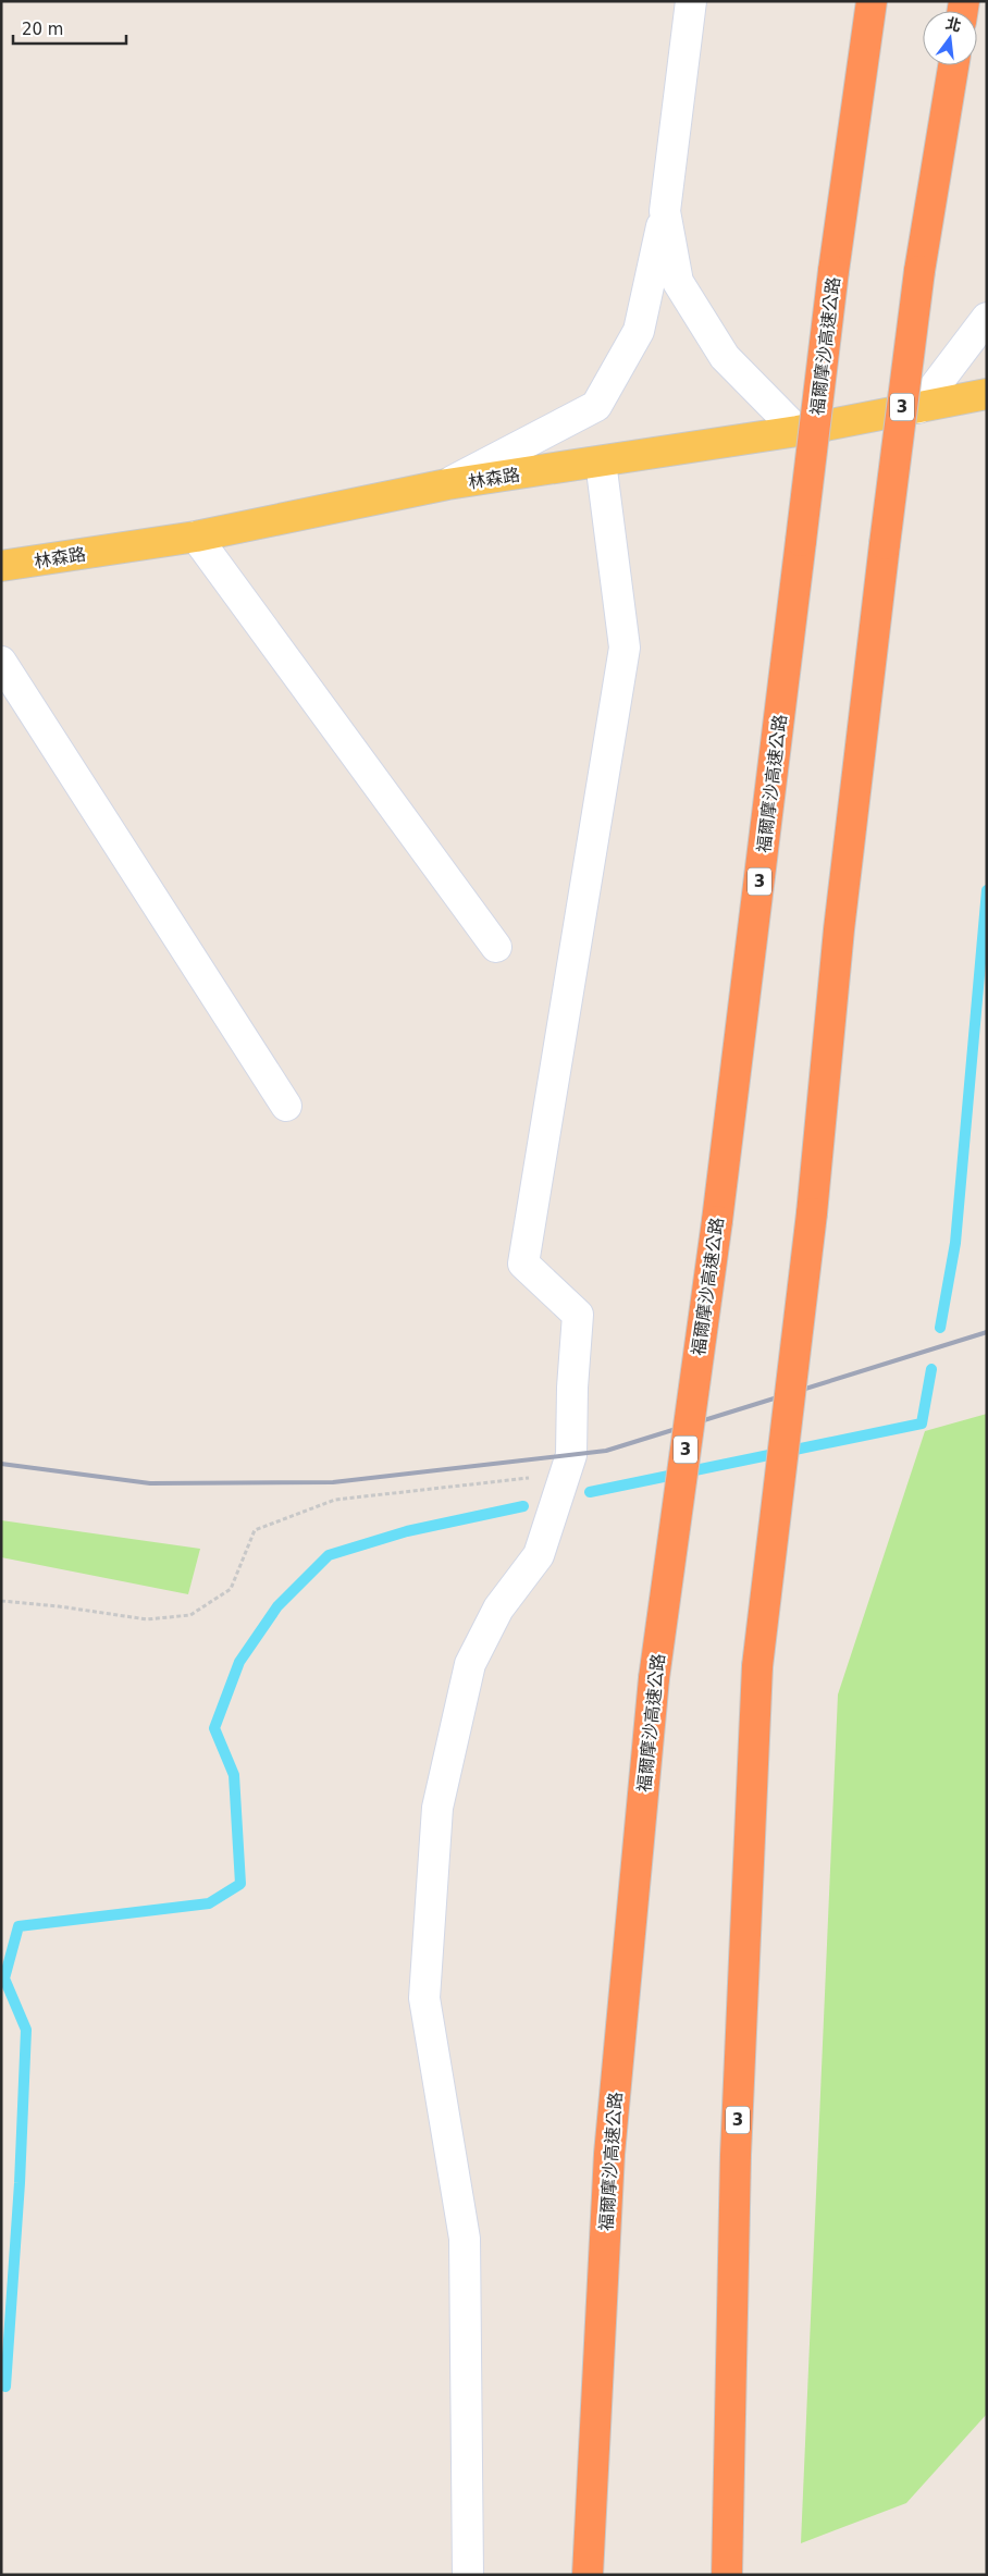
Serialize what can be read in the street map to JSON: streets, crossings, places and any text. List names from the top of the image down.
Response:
{
  "streets": {
    "highway": ["福爾摩沙高速公路", "3"],
    "main road": ["林森路"]
  },
  "scale_bar": "20 m",
  "north": "top"
}
